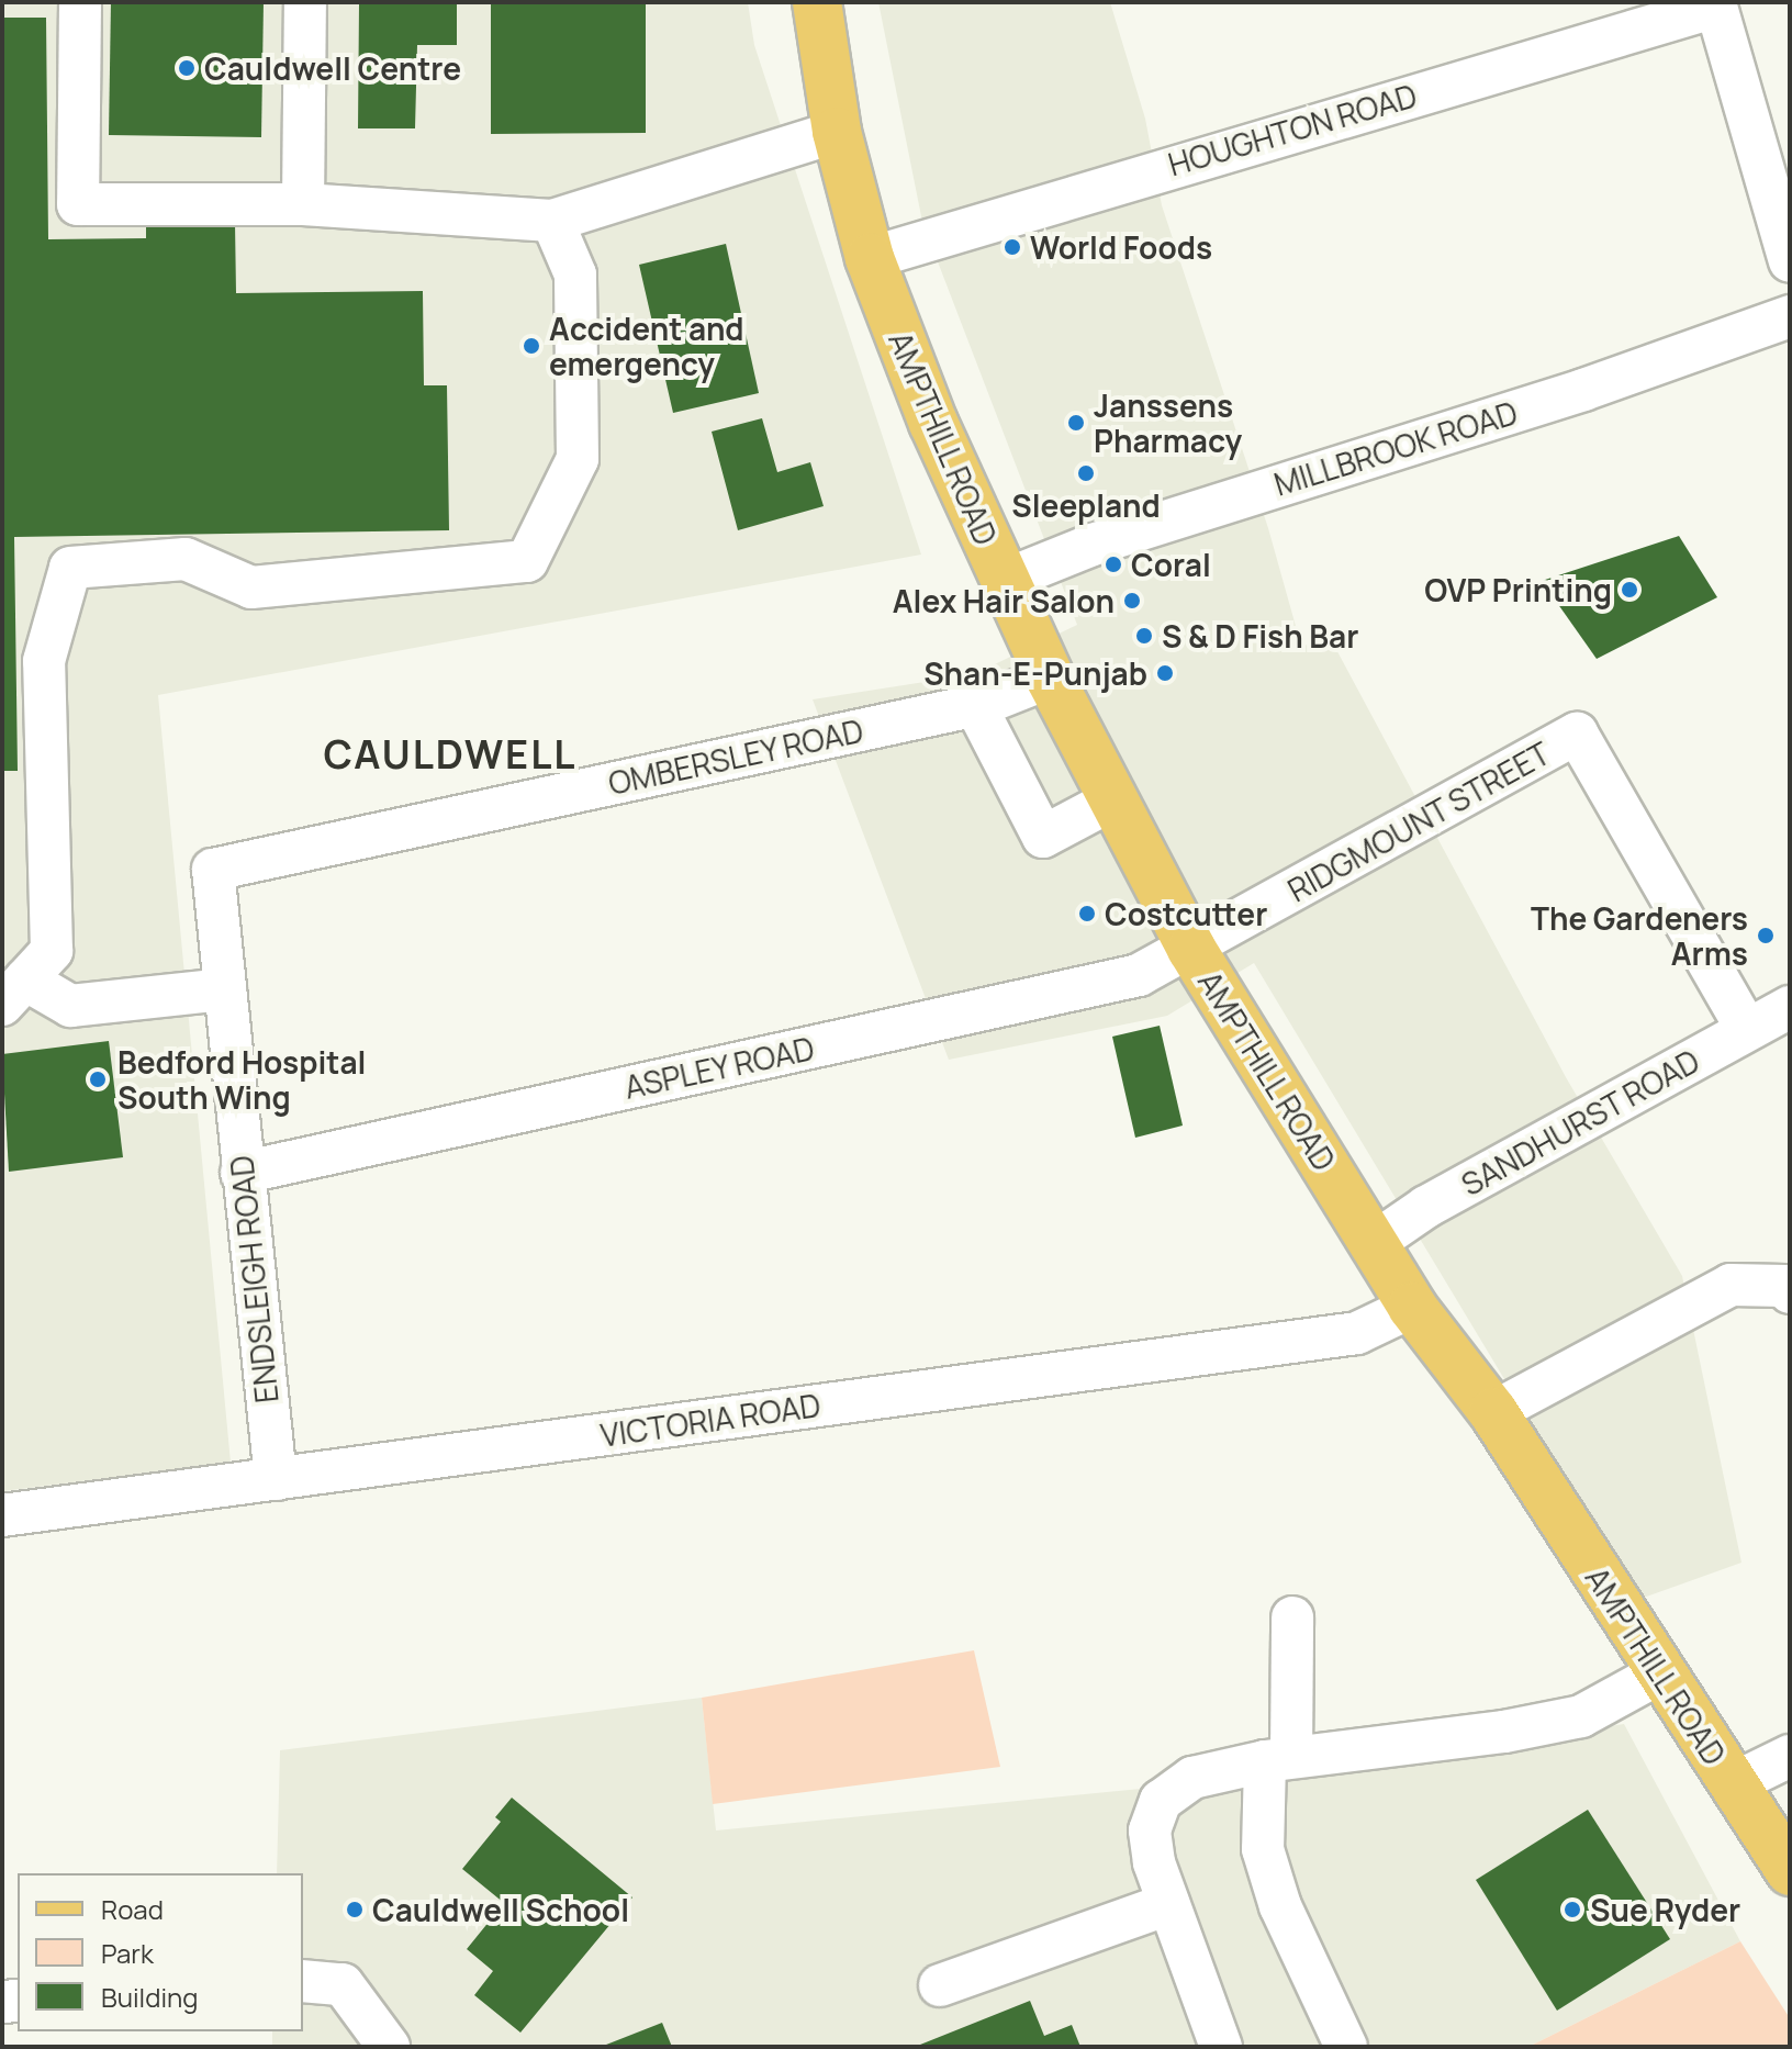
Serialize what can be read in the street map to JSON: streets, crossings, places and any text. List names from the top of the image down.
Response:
{
  "streets": {
    "main road": ["AMPTHILL ROAD"],
    "street": [
      "HOUGHTON ROAD",
      "MILLBROOK ROAD",
      "OMBERSLEY ROAD",
      "RIDGMOUNT STREET",
      "ASPLEY ROAD",
      "SANDHURST ROAD",
      "ENDSLEIGH ROAD",
      "VICTORIA ROAD"
    ]
  },
  "crossings": [
    ["HOUGHTON ROAD", "AMPTHILL ROAD"],
    ["AMPTHILL ROAD", "MILLBROOK ROAD"],
    ["AMPTHILL ROAD", "OMBERSLEY ROAD"],
    ["AMPTHILL ROAD", "RIDGMOUNT STREET"],
    ["AMPTHILL ROAD", "ASPLEY ROAD"],
    ["AMPTHILL ROAD", "SANDHURST ROAD"],
    ["AMPTHILL ROAD", "VICTORIA ROAD"],
    ["OMBERSLEY ROAD", "ENDSLEIGH ROAD"],
    ["RIDGMOUNT STREET", "ASPLEY ROAD"],
    ["RIDGMOUNT STREET", "SANDHURST ROAD"],
    ["ASPLEY ROAD", "ENDSLEIGH ROAD"],
    ["ENDSLEIGH ROAD", "VICTORIA ROAD"]
  ],
  "districts": ["CAULDWELL"],
  "places": [
    "Cauldwell Centre",
    "World Foods",
    "Accident and emergency",
    "Janssens Pharmacy",
    "Sleepland",
    "Coral",
    "OVP Printing",
    "Alex Hair Salon",
    "S & D Fish Bar",
    "Shan-E-Punjab",
    "Costcutter",
    "The Gardeners Arms",
    "Bedford Hospital South Wing",
    "Cauldwell School",
    "Sue Ryder"
  ],
  "legend": ["Road", "Park", "Building"]
}
